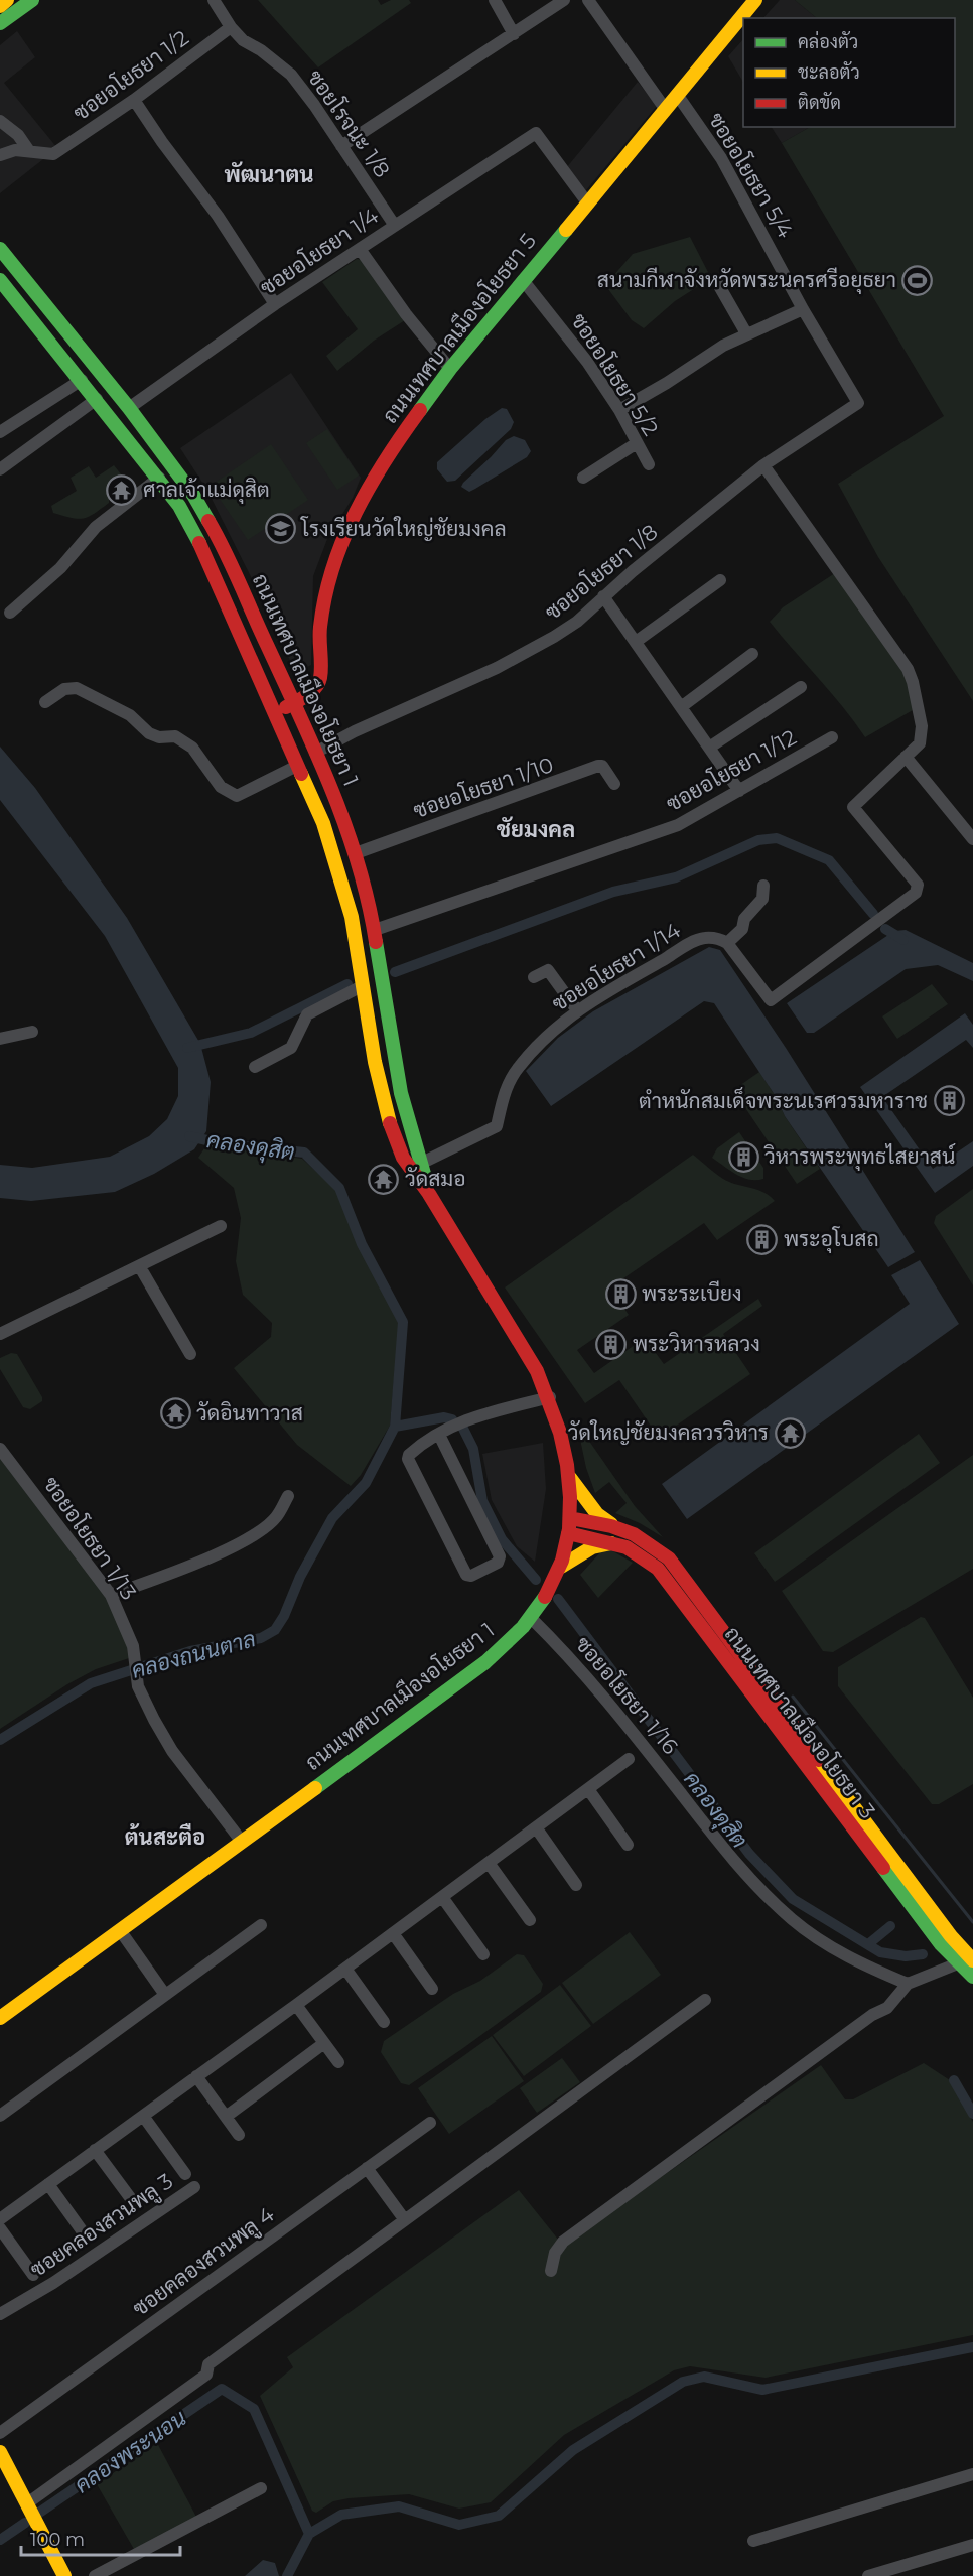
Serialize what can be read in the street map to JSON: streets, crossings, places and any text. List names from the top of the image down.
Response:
{
  "streets": {
    "main road": ["ถนนเทศบาลเมืองอโยธยา 5", "ถนนเทศบาลเมืองอโยธยา 1", "ถนนเทศบาลเมืองอโยธยา 3"],
    "street": [
      "ซอยอโยธยา 1/2",
      "ซอยโรจนะ 1/8",
      "ซอยอโยธยา 5/4",
      "ซอยอโยธยา 1/4",
      "ซอยอโยธยา 5/2",
      "ซอยอโยธยา 1/8",
      "ซอยอโยธยา 1/12",
      "ซอยอโยธยา 1/10",
      "ซอยอโยธยา 1/14",
      "ซอยอโยธยา 1/13",
      "ซอยอโยธยา 1/16",
      "ซอยคลองสวนพลู 3",
      "ซอยคลองสวนพลู 4"
    ]
  },
  "crossings": [
    ["ซอยอโยธยา 1/2", "ซอยโรจนะ 1/8"],
    ["ซอยโรจนะ 1/8", "ซอยอโยธยา 1/4"],
    ["ซอยอโยธยา 5/4", "ถนนเทศบาลเมืองอโยธยา 5"],
    ["ซอยอโยธยา 5/4", "ซอยอโยธยา 1/8"],
    ["ซอยอโยธยา 1/4", "ถนนเทศบาลเมืองอโยธยา 5"],
    ["ซอยอโยธยา 1/4", "ถนนเทศบาลเมืองอโยธยา 1"],
    ["ถนนเทศบาลเมืองอโยธยา 5", "ซอยอโยธยา 5/2"],
    ["ถนนเทศบาลเมืองอโยธยา 5", "ถนนเทศบาลเมืองอโยธยา 1"],
    ["ซอยอโยธยา 1/8", "ถนนเทศบาลเมืองอโยธยา 1"],
    ["ถนนเทศบาลเมืองอโยธยา 1", "ซอยอโยธยา 1/12"],
    ["ถนนเทศบาลเมืองอโยธยา 1", "ซอยอโยธยา 1/10"],
    ["ถนนเทศบาลเมืองอโยธยา 1", "ซอยอโยธยา 1/14"],
    ["ถนนเทศบาลเมืองอโยธยา 1", "ซอยอโยธยา 1/13"],
    ["ถนนเทศบาลเมืองอโยธยา 1", "ซอยอโยธยา 1/16"],
    ["ถนนเทศบาลเมืองอโยธยา 1", "ถนนเทศบาลเมืองอโยธยา 3"]
  ],
  "districts": ["พัฒนาตน", "ชัยมงคล", "ต้นสะตือ"],
  "water": ["คลองดุสิต", "คลองถนนตาล", "คลองพระนอน"],
  "places": {
    "sports": ["สนามกีฬาจังหวัดพระนครศรีอยุธยา"],
    "temple": [
      "ศาลเจ้าแม่ดุสิต",
      "วัดสมอ",
      "วัดอินทาวาส",
      "วัดใหญ่ชัยมงคลวรวิหาร"
    ],
    "school or university": ["โรงเรียนวัดใหญ่ชัยมงคล"],
    "building": [
      "ตำหนักสมเด็จพระนเรศวรมหาราช",
      "วิหารพระพุทธไสยาสน์",
      "พระอุโบสถ",
      "พระระเบียง",
      "พระวิหารหลวง"
    ]
  },
  "legend": ["คล่องตัว", "ชะลอตัว", "ติดขัด"],
  "scale_bar": "100 m"
}
